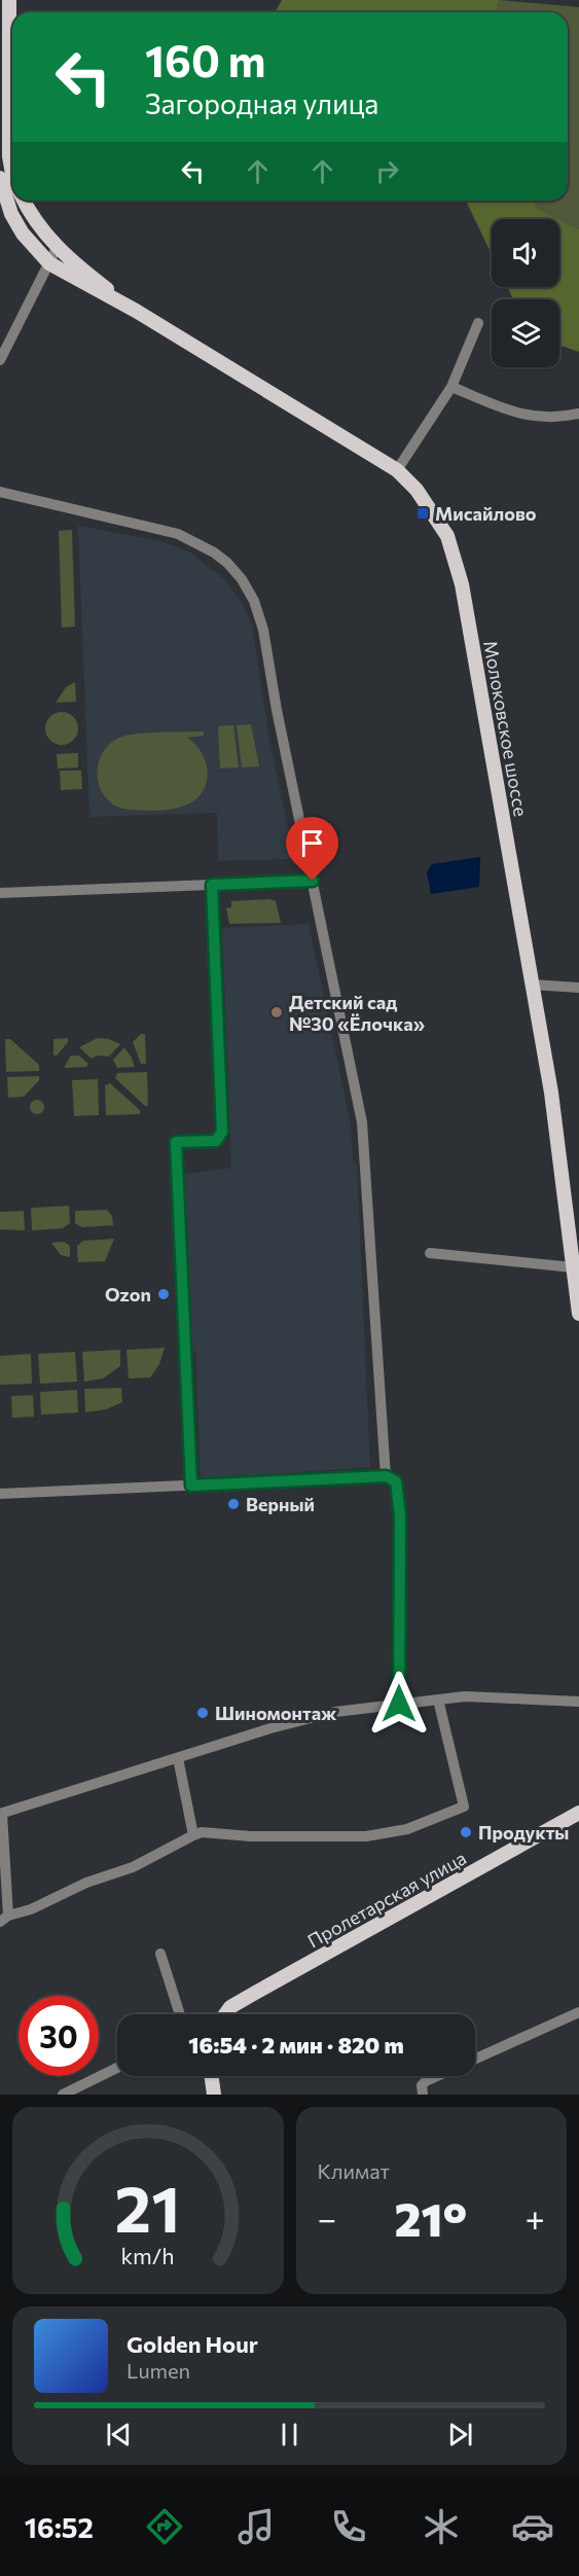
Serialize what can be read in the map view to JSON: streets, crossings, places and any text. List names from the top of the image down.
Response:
{
  "streets": {
    "main road": ["Молоковское шоссе", "Пролетарская улица"]
  },
  "places": {
    "transit": ["Мисайлово"],
    "other": [
      "Детский сад №30 «Ёлочка»",
      "Ozon",
      "Верный",
      "Шиномонтаж",
      "Продукты"
    ]
  },
  "page": {
    "turn": ["160 m", "Загородная улица"],
    "limit": "30",
    "trip": "16:54 · 2 мин · 820 m",
    "tile": "Климат",
    "heat": ["−", "21°", "+"],
    "song": ["Golden Hour", "Lumen"],
    "tabs": "16:52",
    "gauge": ["21", "km/h"]
  }
}
